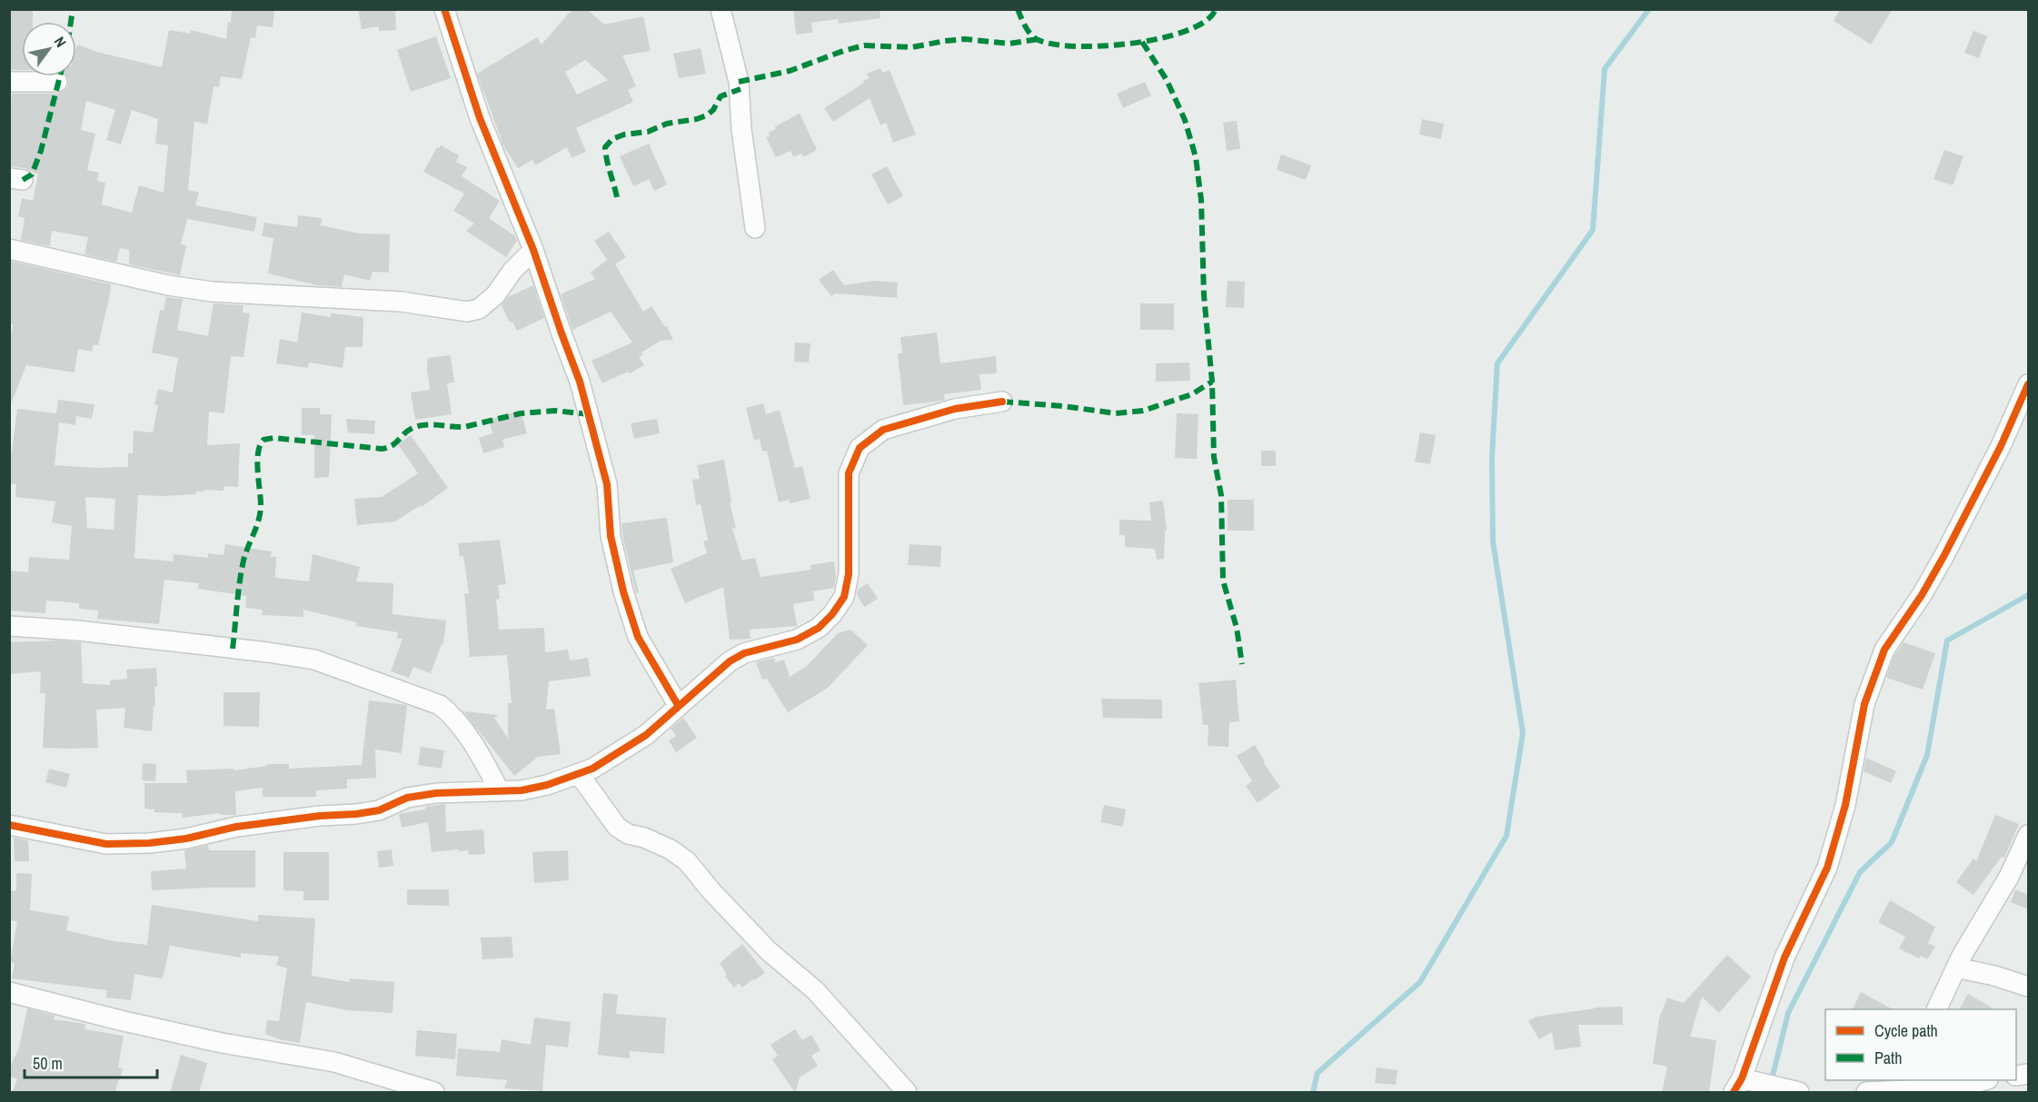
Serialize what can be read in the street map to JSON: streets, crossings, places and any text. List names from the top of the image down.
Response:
{
  "legend": ["Cycle path", "Path"],
  "scale_bar": "50 m",
  "north": "top right"
}
